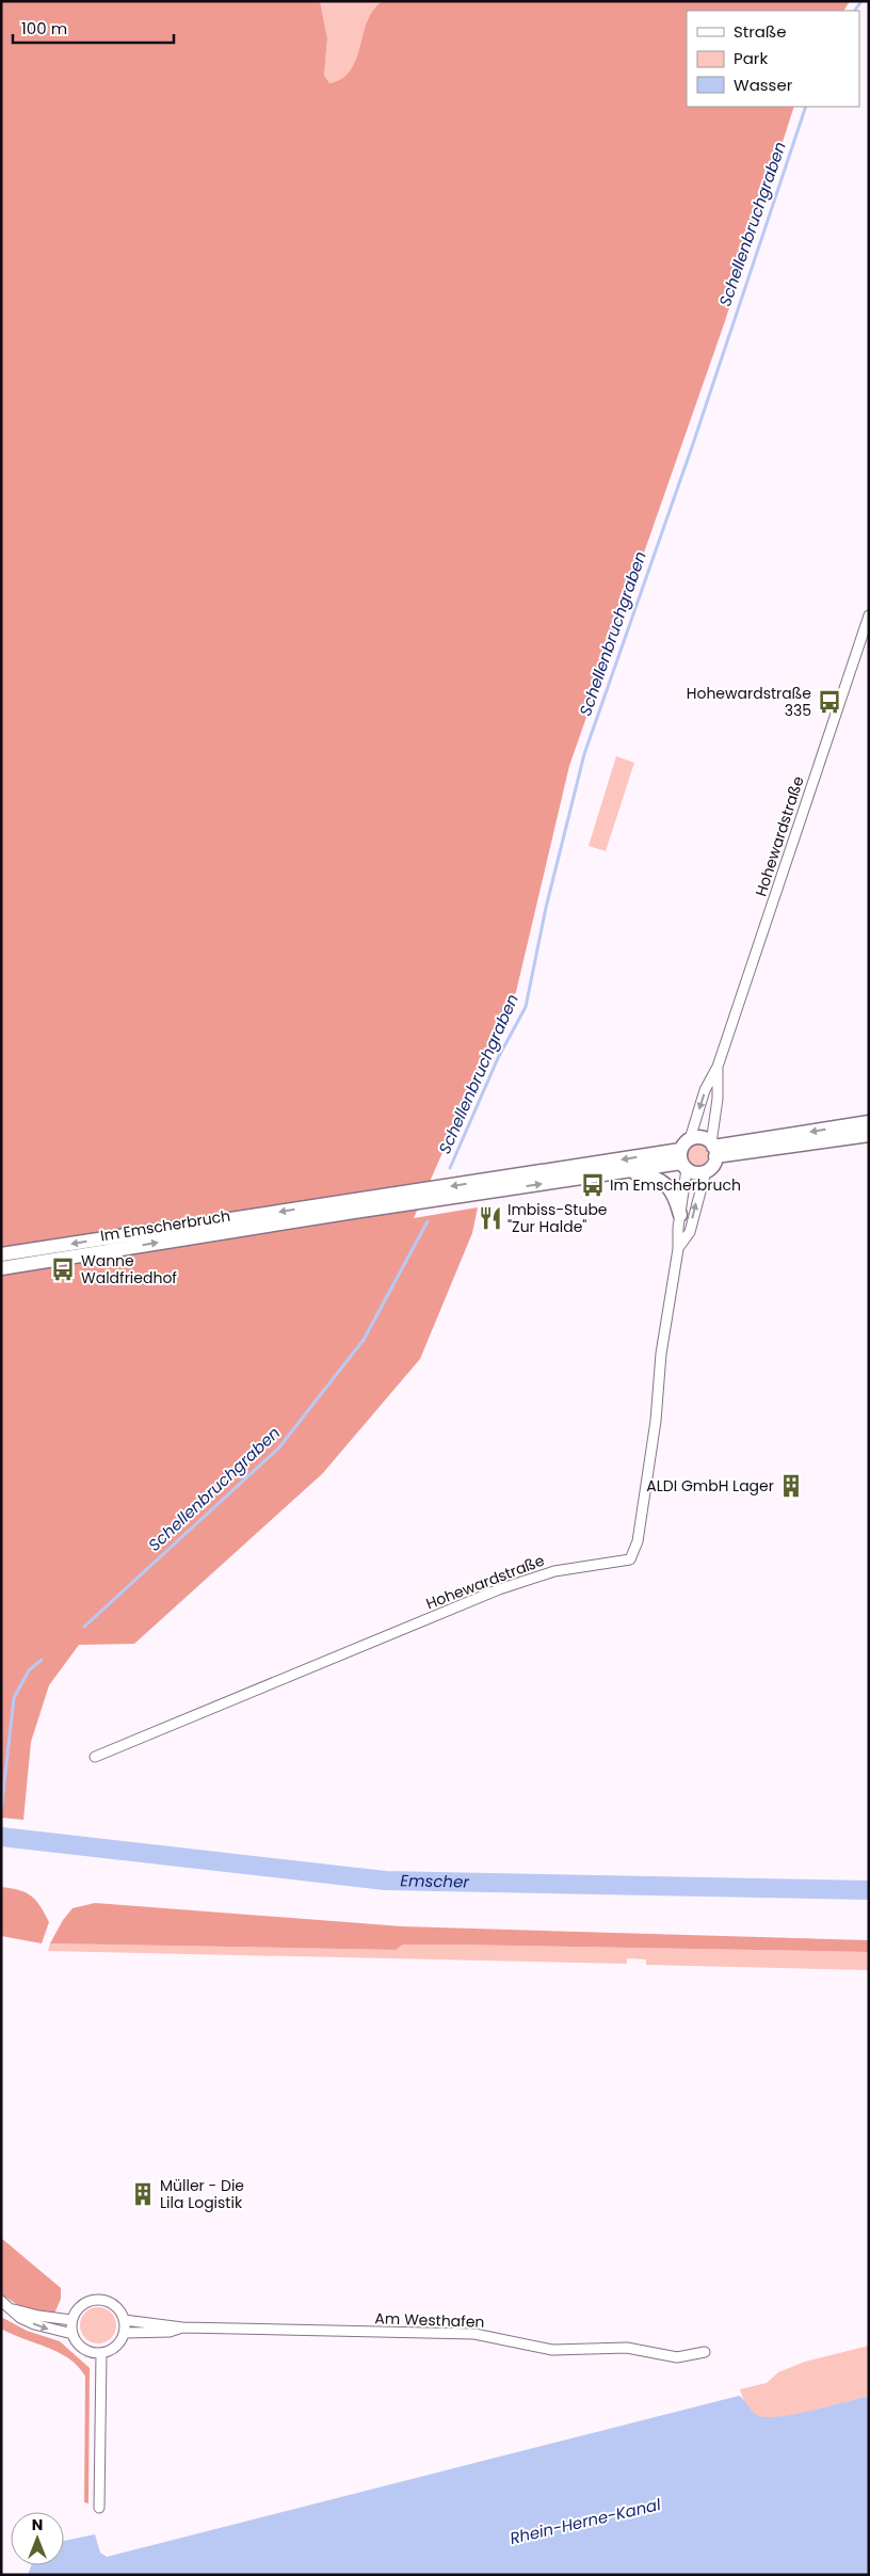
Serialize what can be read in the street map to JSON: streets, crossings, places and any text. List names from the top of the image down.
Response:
{
  "streets": {
    "main road": ["Im Emscherbruch"],
    "street": ["Hohewardstraße", "Am Westhafen"]
  },
  "crossings": [
    ["Hohewardstraße", "Im Emscherbruch"]
  ],
  "water": ["Schellenbruchgraben", "Emscher", "Rhein-Herne-Kanal"],
  "places": {
    "bus stop": ["Hohewardstraße 335", "Im Emscherbruch", "Wanne Waldfriedhof"],
    "restaurant": ["Imbiss-Stube \"Zur Halde\""],
    "building": ["ALDI GmbH Lager", "Müller - Die Lila Logistik"]
  },
  "legend": ["Straße", "Park", "Wasser"],
  "scale_bar": "100 m",
  "north": "top"
}
